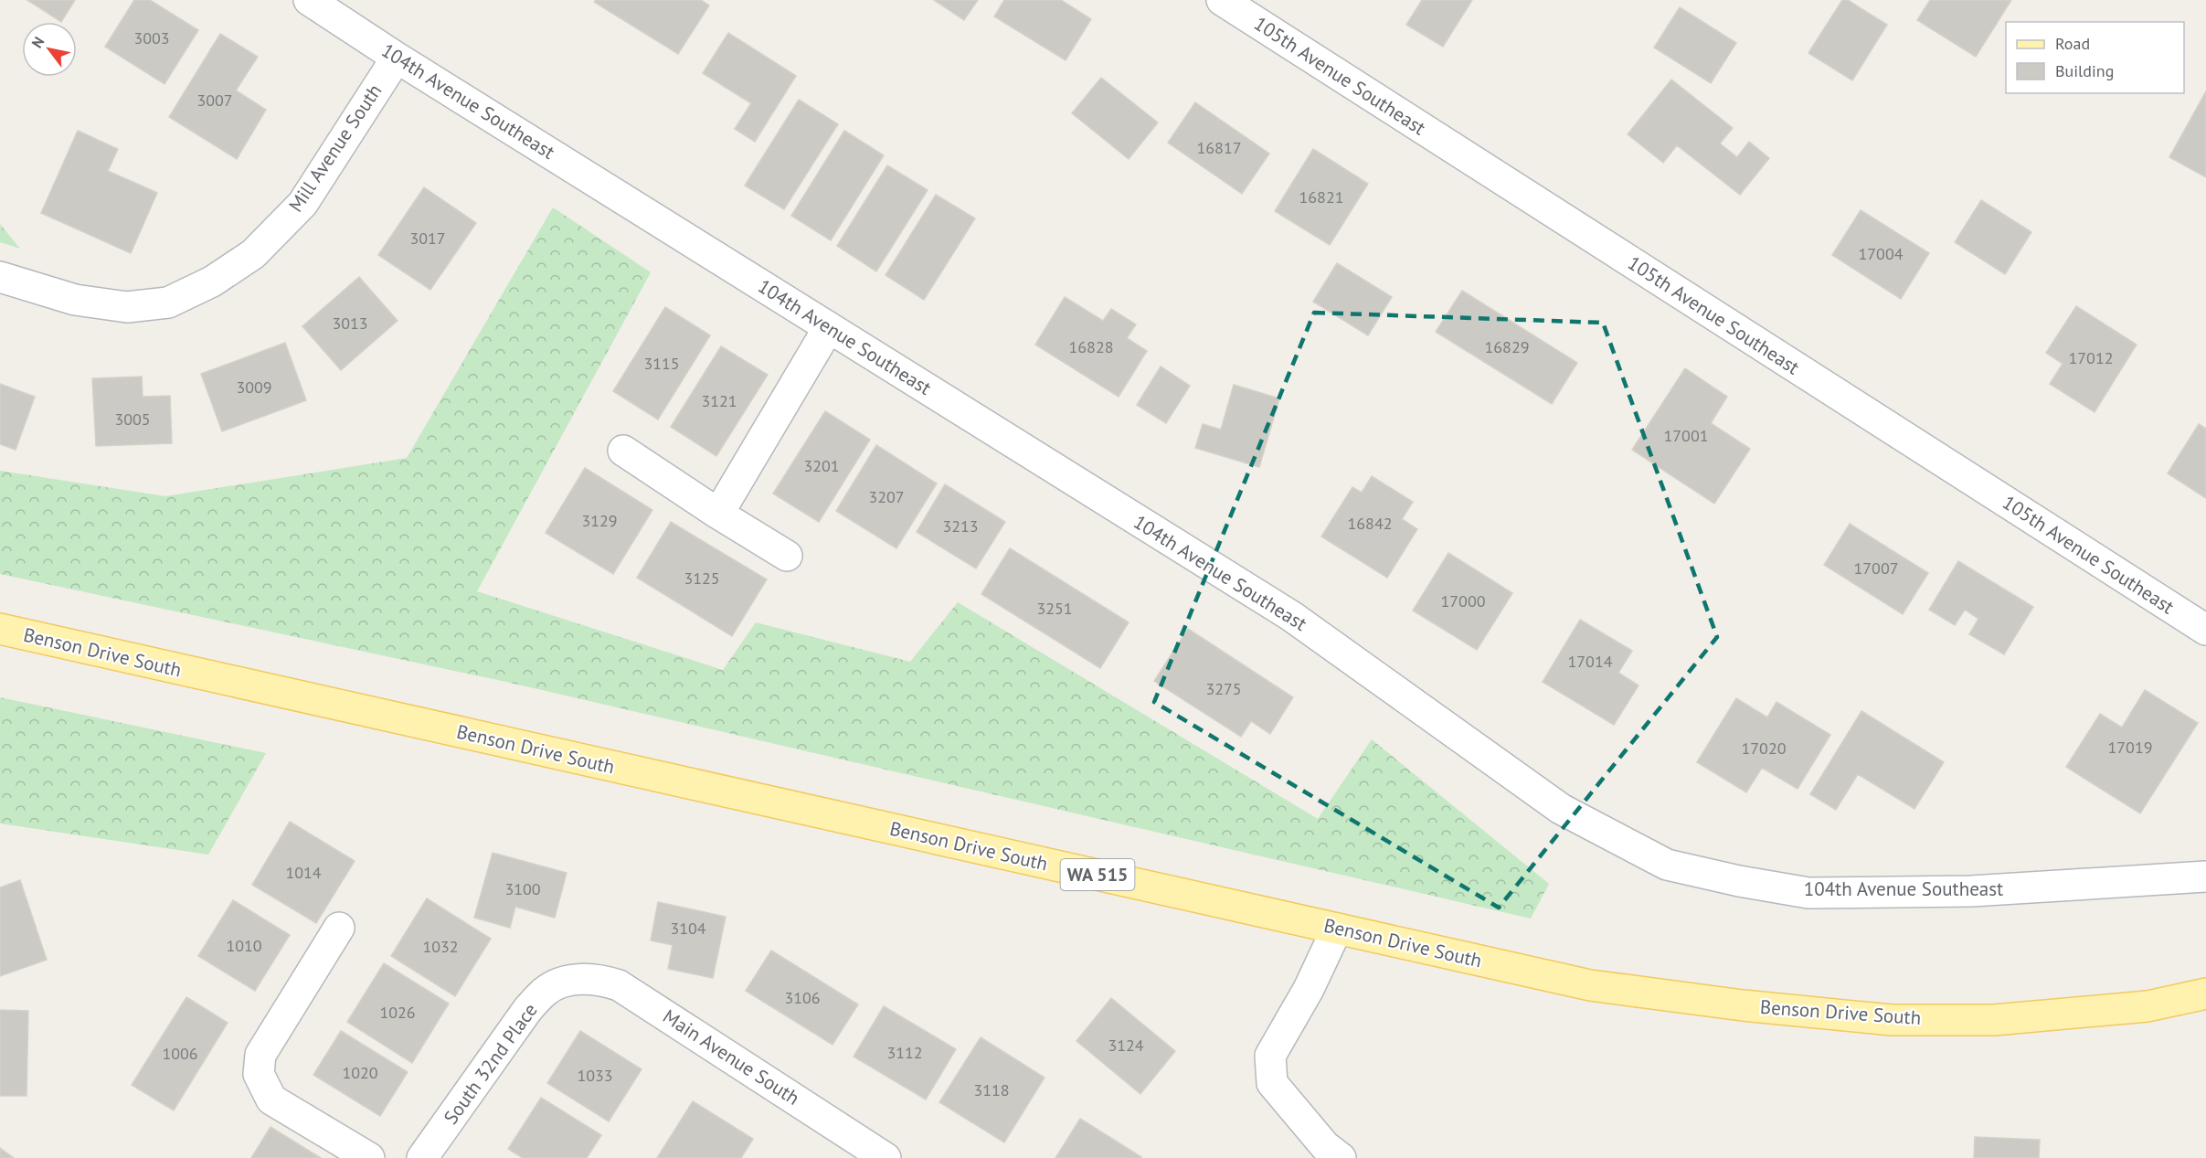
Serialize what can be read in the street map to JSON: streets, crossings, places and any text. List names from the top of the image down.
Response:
{
  "streets": {
    "main road": ["Benson Drive South", "WA 515"],
    "street": [
      "105th Avenue Southeast",
      "104th Avenue Southeast",
      "Mill Avenue South",
      "Main Avenue South",
      "South 32nd Place"
    ]
  },
  "crossings": [
    ["104th Avenue Southeast", "Mill Avenue South"],
    ["Main Avenue South", "South 32nd Place"]
  ],
  "house_numbers": [
    "3003",
    "3007",
    "16817",
    "16821",
    "3017",
    "17004",
    "3013",
    "16828",
    "16829",
    "17012",
    "3115",
    "3009",
    "3121",
    "3005",
    "17001",
    "3201",
    "3207",
    "3129",
    "16842",
    "3213",
    "17007",
    "3125",
    "17000",
    "3251",
    "17014",
    "3275",
    "17019",
    "17020",
    "1014",
    "3100",
    "3104",
    "1010",
    "1032",
    "3106",
    "1026",
    "3124",
    "3112",
    "1006",
    "1020",
    "1033",
    "3118"
  ],
  "legend": ["Road", "Building"],
  "north": "top left"
}
